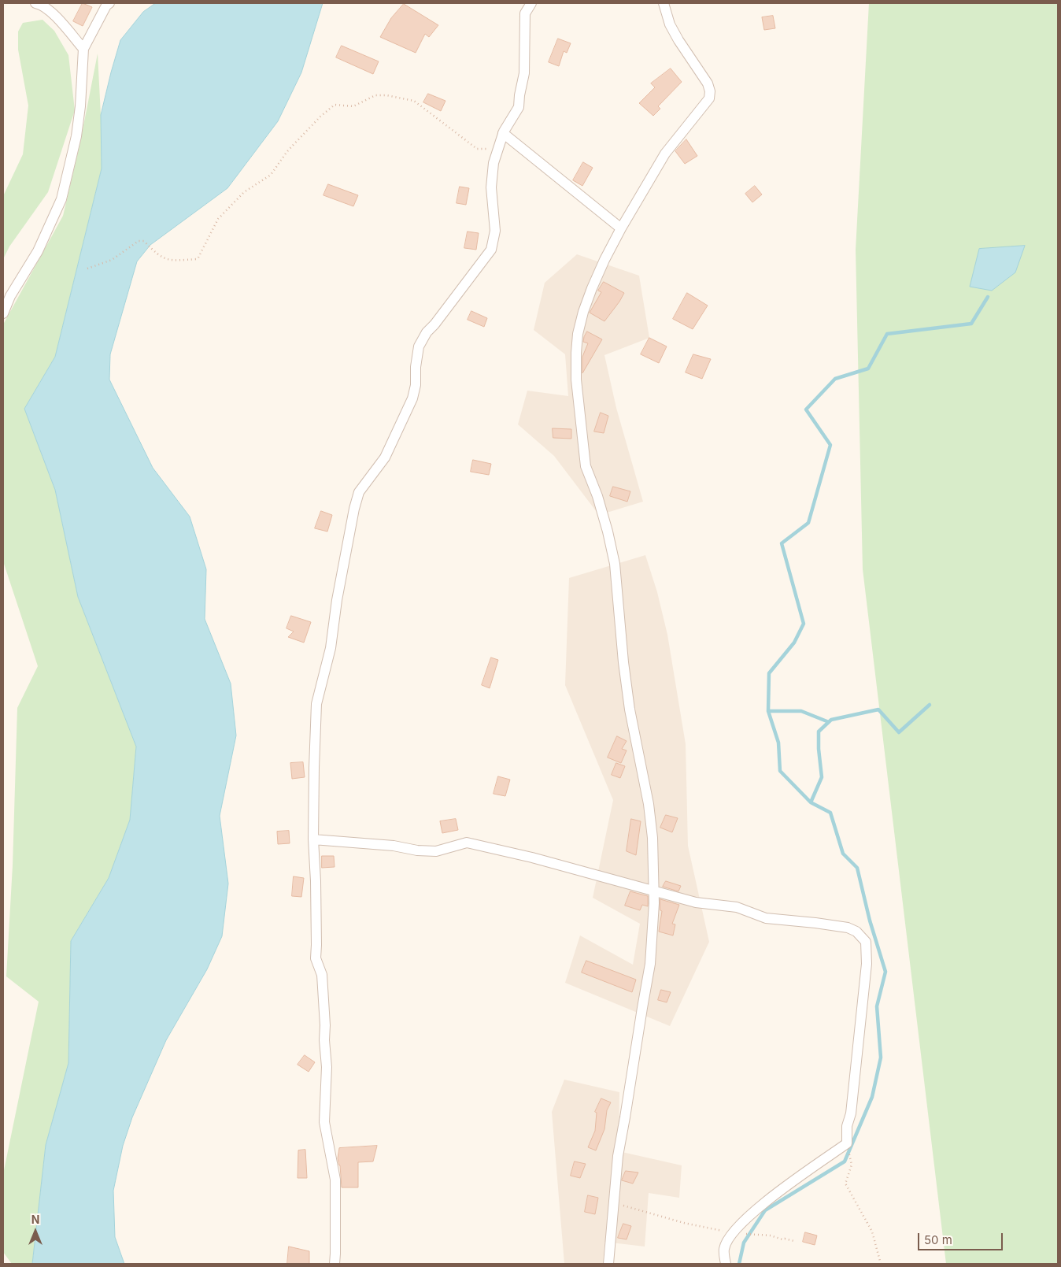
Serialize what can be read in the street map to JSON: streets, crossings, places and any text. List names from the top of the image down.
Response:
{
  "scale_bar": "50 m",
  "north": "top"
}
